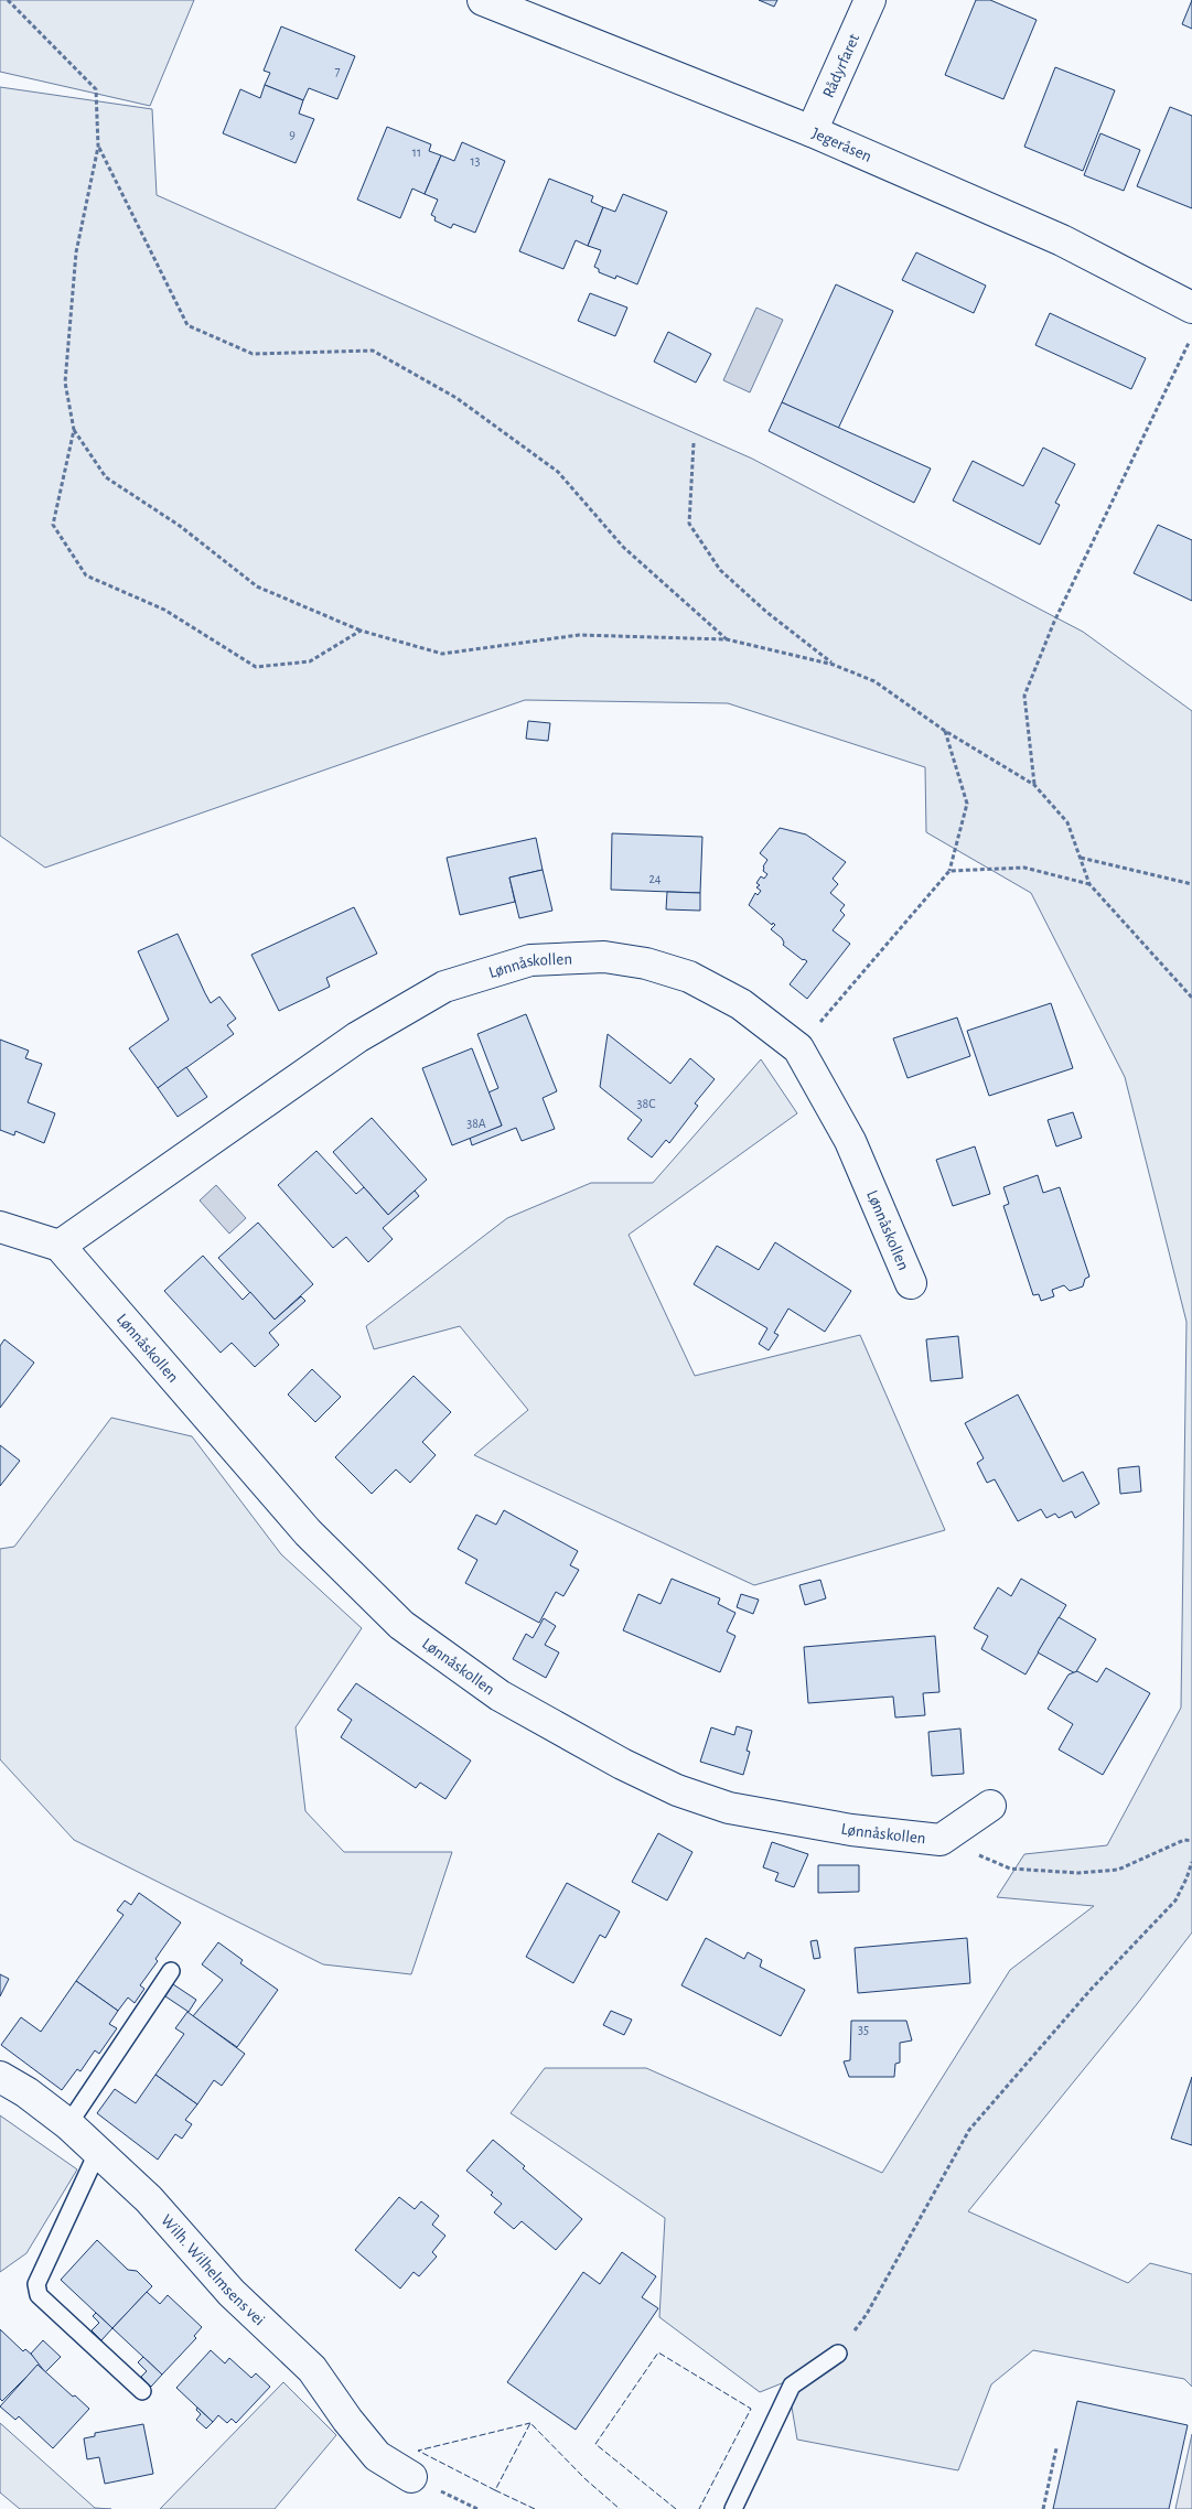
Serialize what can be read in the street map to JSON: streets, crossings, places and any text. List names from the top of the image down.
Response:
{
  "streets": {
    "street": [
      "Rådyrfaret",
      "Jegeråsen",
      "Lønnåskollen",
      "Wilh. Wilhelmsens vei"
    ]
  },
  "crossings": [
    ["Rådyrfaret", "Jegeråsen"]
  ],
  "house_numbers": [
    "7",
    "9",
    "11",
    "13",
    "24",
    "38C",
    "38A",
    "35"
  ]
}
